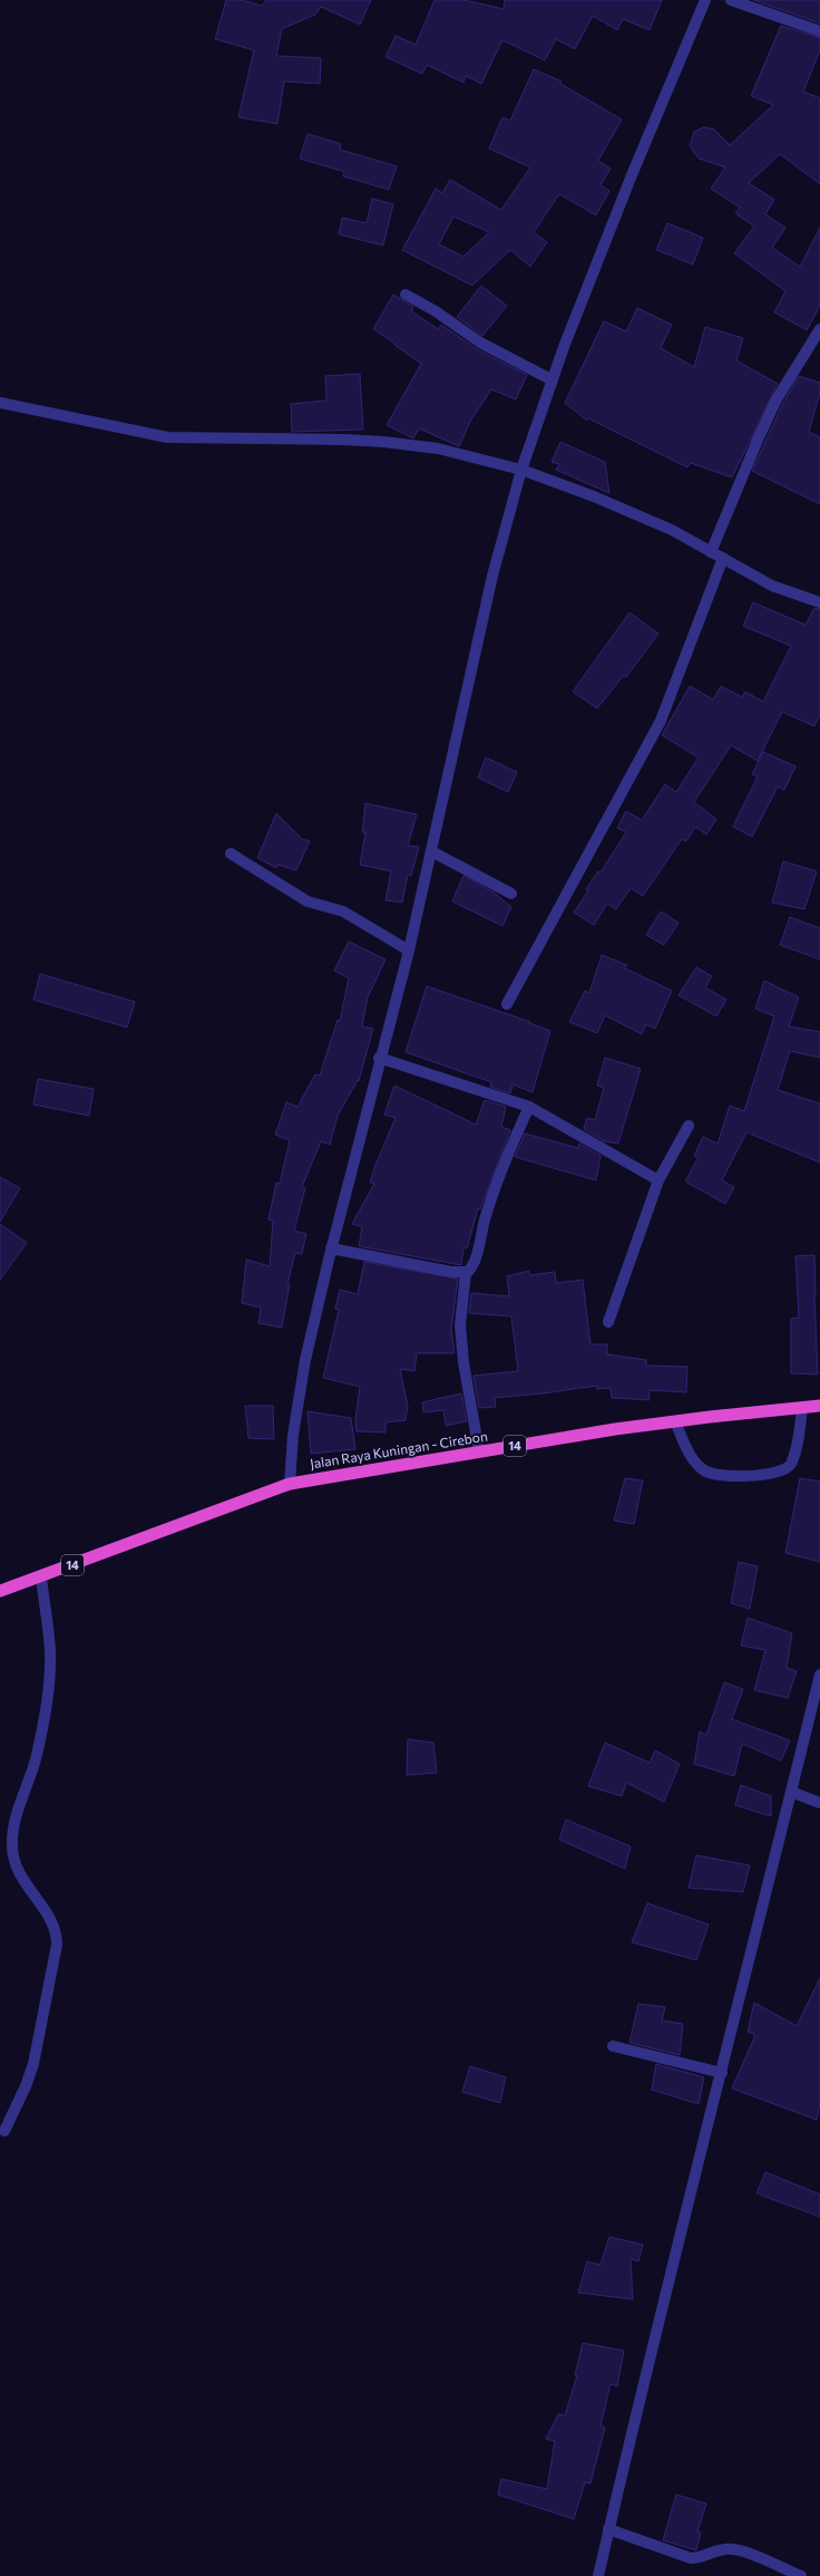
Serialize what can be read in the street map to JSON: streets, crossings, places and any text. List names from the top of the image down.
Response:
{
  "streets": {
    "highway": ["14", "Jalan Raya Kuningan - Cirebon"]
  }
}
